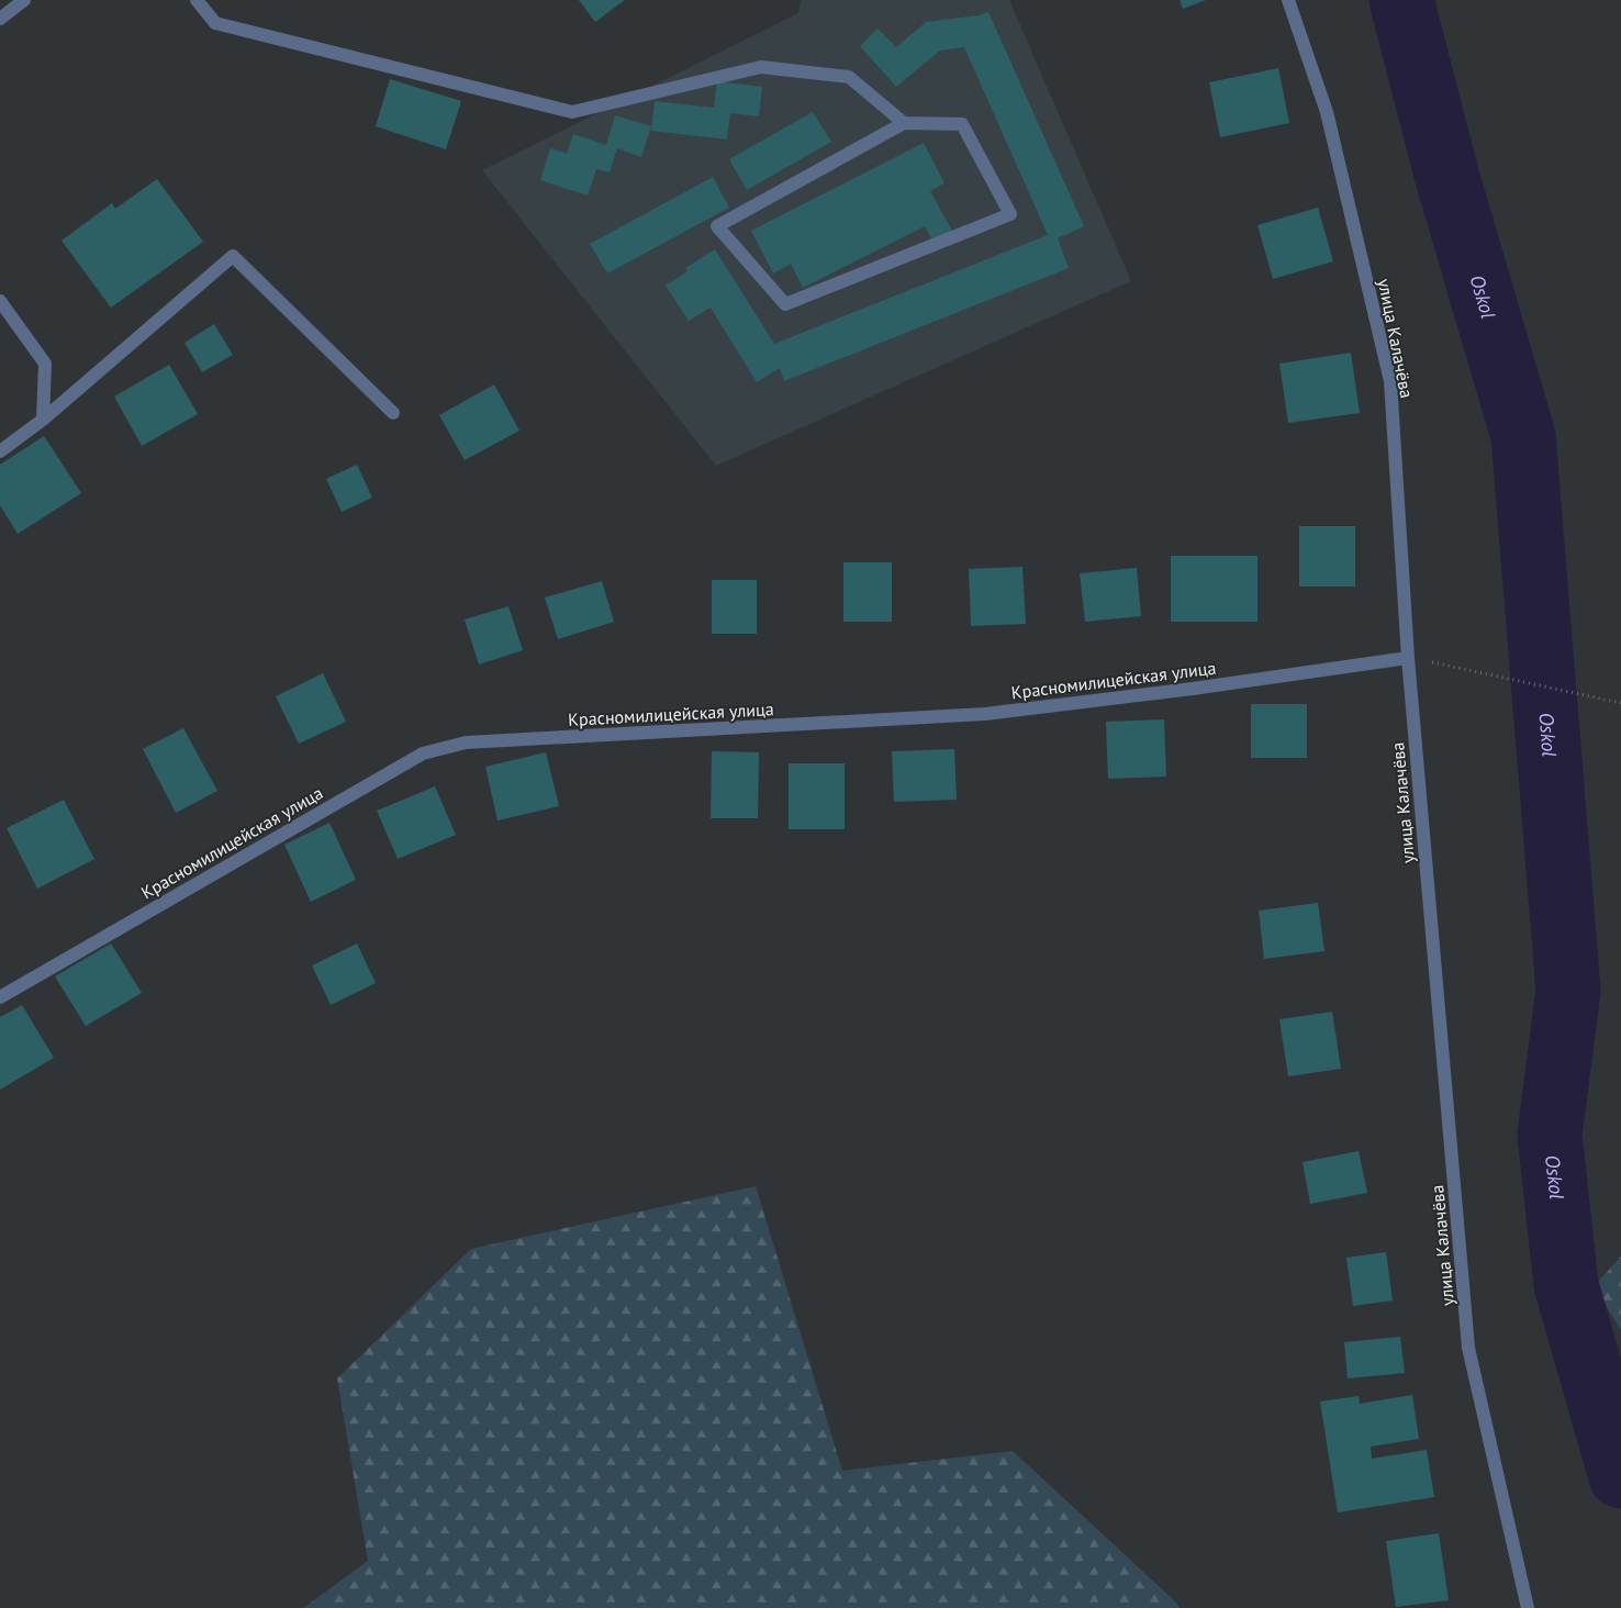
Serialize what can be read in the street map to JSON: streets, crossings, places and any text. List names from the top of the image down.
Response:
{
  "streets": {
    "street": ["улица Калачёва", "Красномилицейская улица"]
  },
  "crossings": [
    ["улица Калачёва", "Красномилицейская улица"]
  ],
  "water": ["Oskol"]
}
